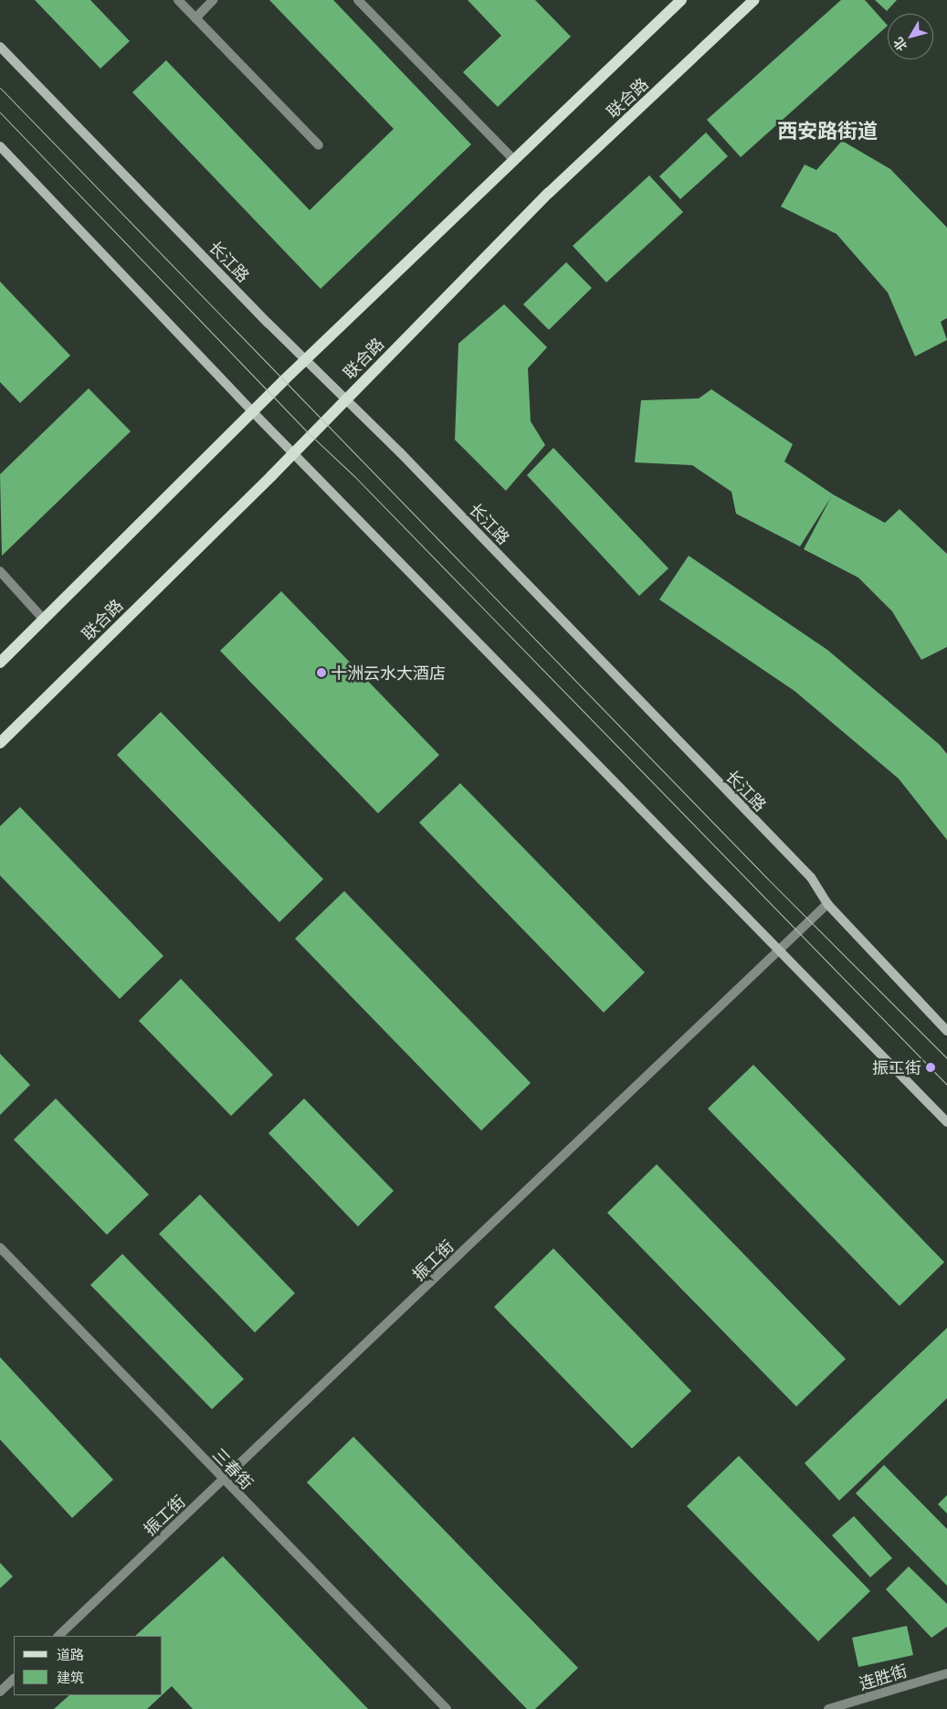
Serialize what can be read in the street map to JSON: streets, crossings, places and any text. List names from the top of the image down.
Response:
{
  "streets": {
    "main road": ["联合路", "长江路"],
    "street": ["振工街", "三春街", "连胜街"]
  },
  "crossings": [
    ["联合路", "长江路"],
    ["长江路", "振工街"],
    ["振工街", "三春街"]
  ],
  "districts": ["西安路街道"],
  "places": ["十洲云水大酒店", "振工街"],
  "legend": ["道路", "建筑"],
  "north": "bottom left"
}
